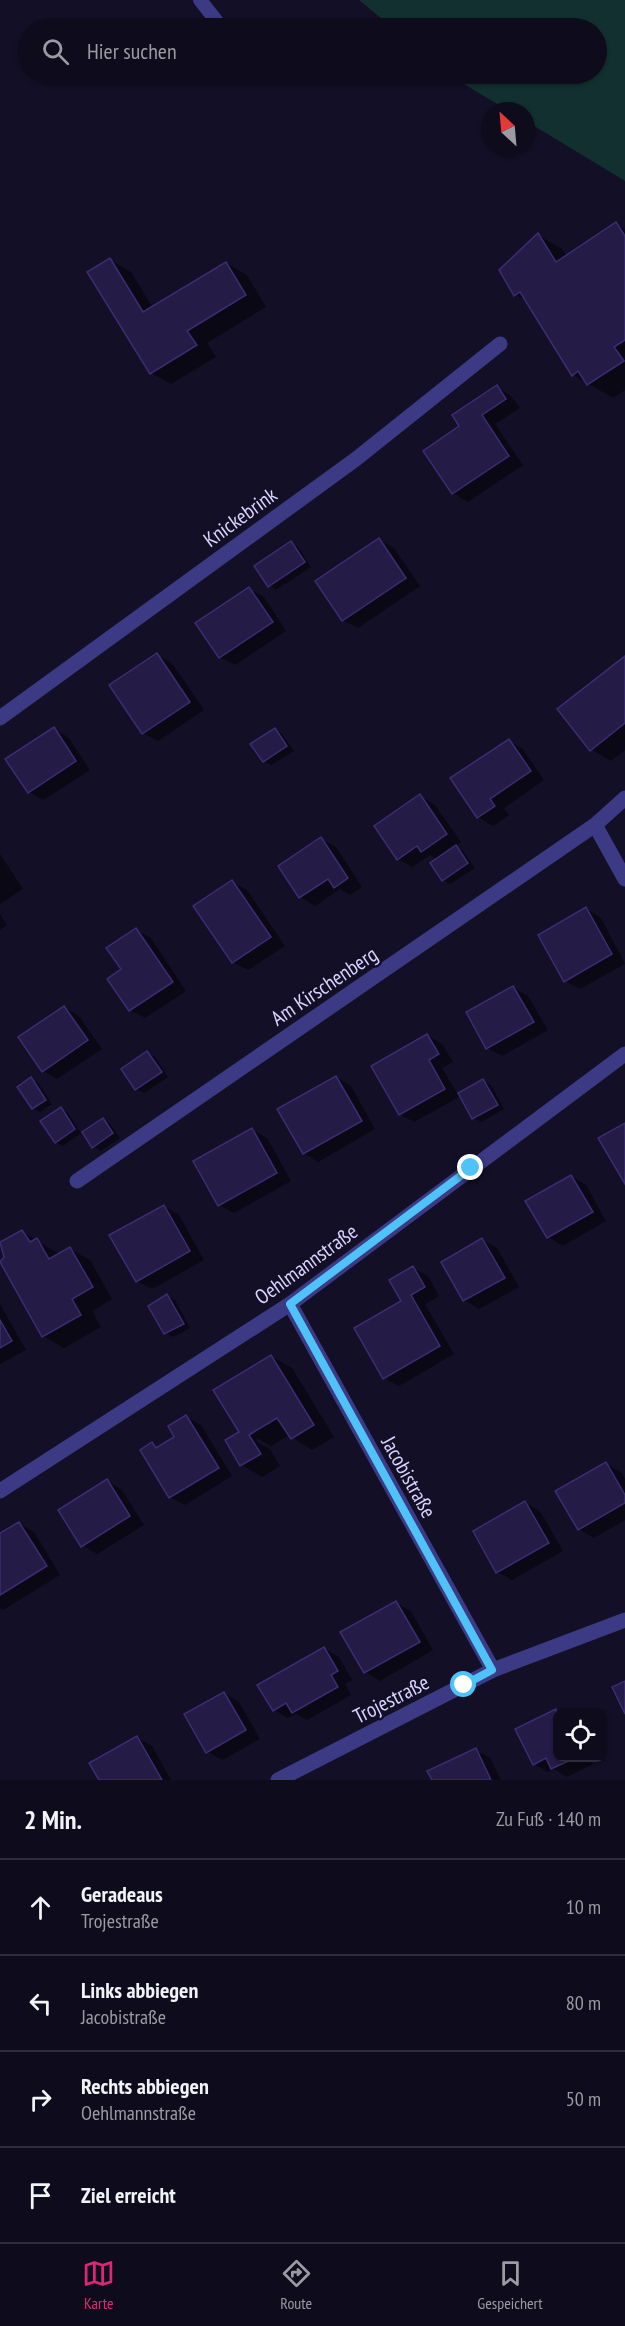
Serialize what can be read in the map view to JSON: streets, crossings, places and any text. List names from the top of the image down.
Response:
{
  "streets": {
    "street": [
      "Knickebrink",
      "Am Kirschenberg",
      "Oehlmannstraße",
      "Jacobistraße",
      "Trojestraße"
    ]
  },
  "crossings": [
    ["Oehlmannstraße", "Jacobistraße"],
    ["Jacobistraße", "Trojestraße"]
  ],
  "north": "top left",
  "page": {
    "search": "Hier suchen",
    "heading": ["2 Min.", "Zu Fuß · 140 m"],
    "list": [
      ["Geradeaus", "Trojestraße", "10 m"],
      ["Links abbiegen", "Jacobistraße", "80 m"],
      ["Rechts abbiegen", "Oehlmannstraße", "50 m"],
      "Ziel erreicht"
    ],
    "nav": ["Karte", "Route", "Gespeichert"]
  }
}
